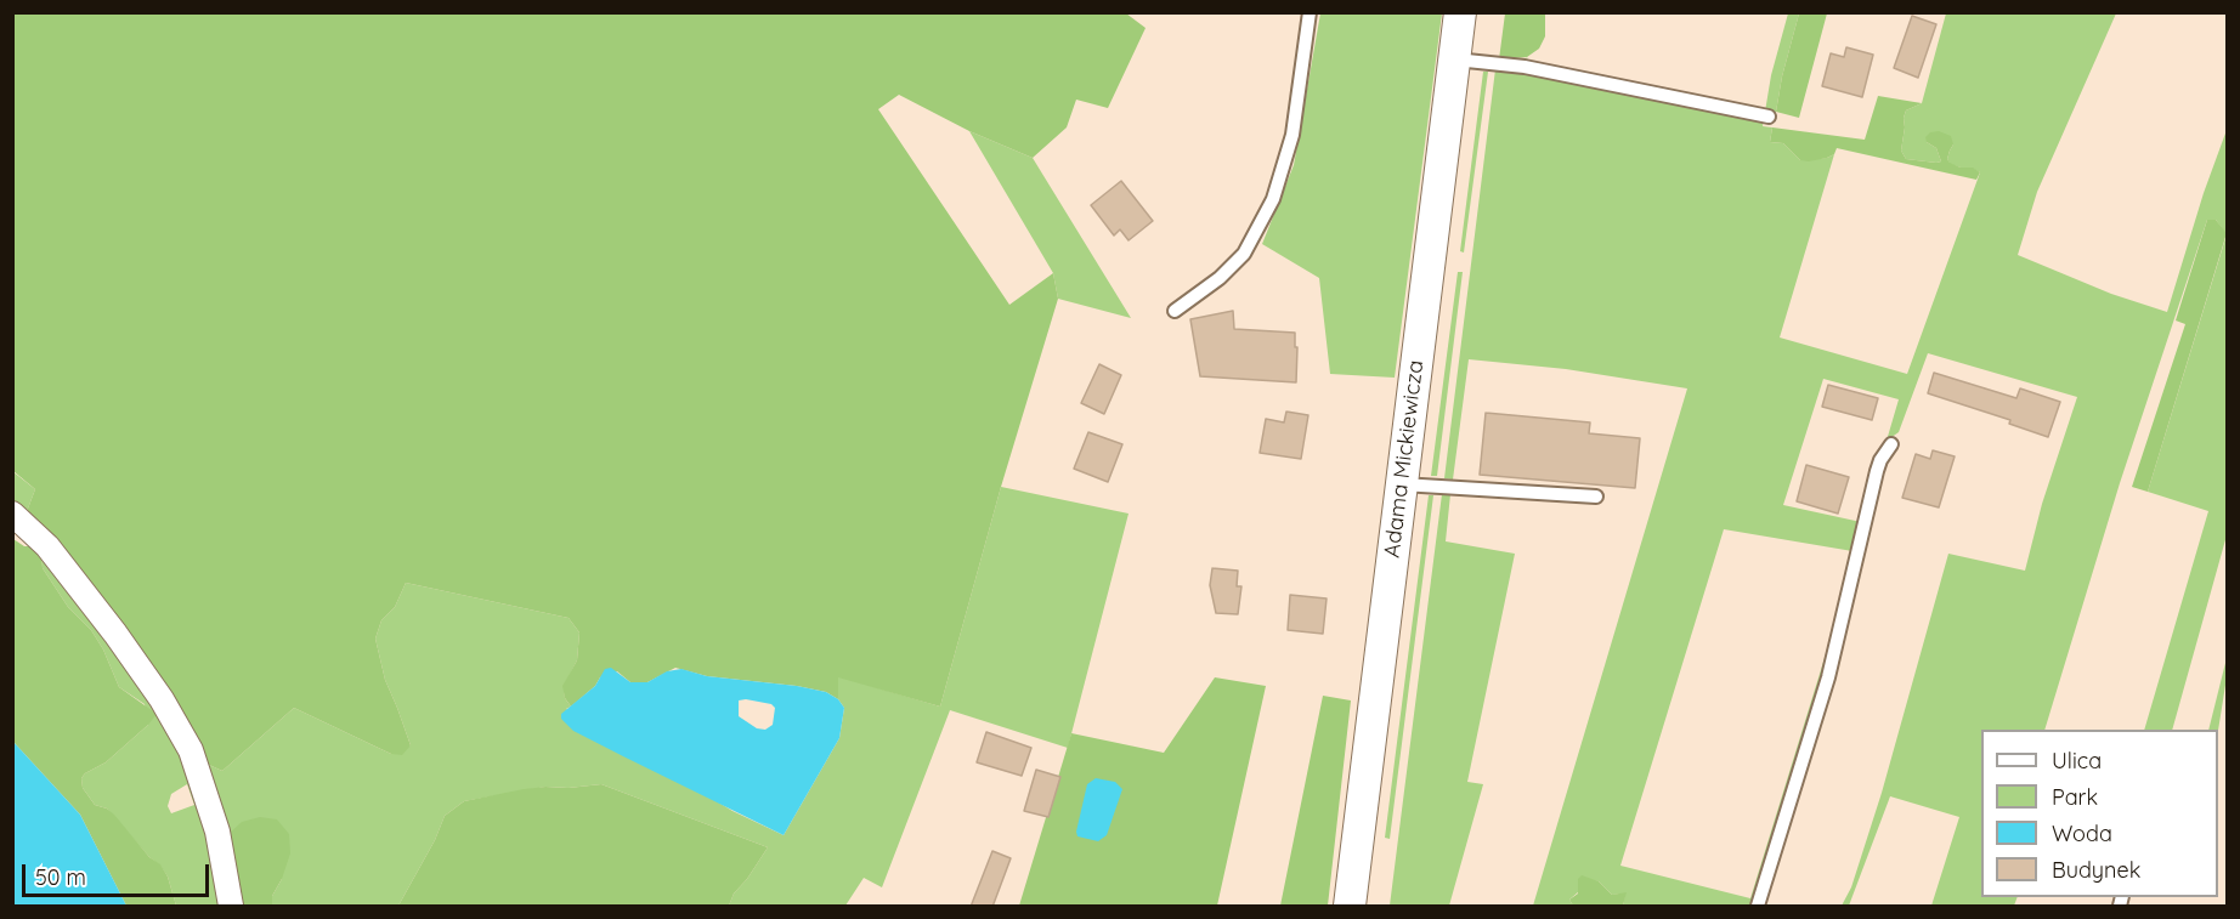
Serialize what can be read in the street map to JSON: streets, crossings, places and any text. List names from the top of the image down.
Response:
{
  "streets": {
    "street": ["Adama Mickiewicza"]
  },
  "legend": [
    "Ulica",
    "Park",
    "Woda",
    "Budynek"
  ],
  "scale_bar": "50 m"
}
